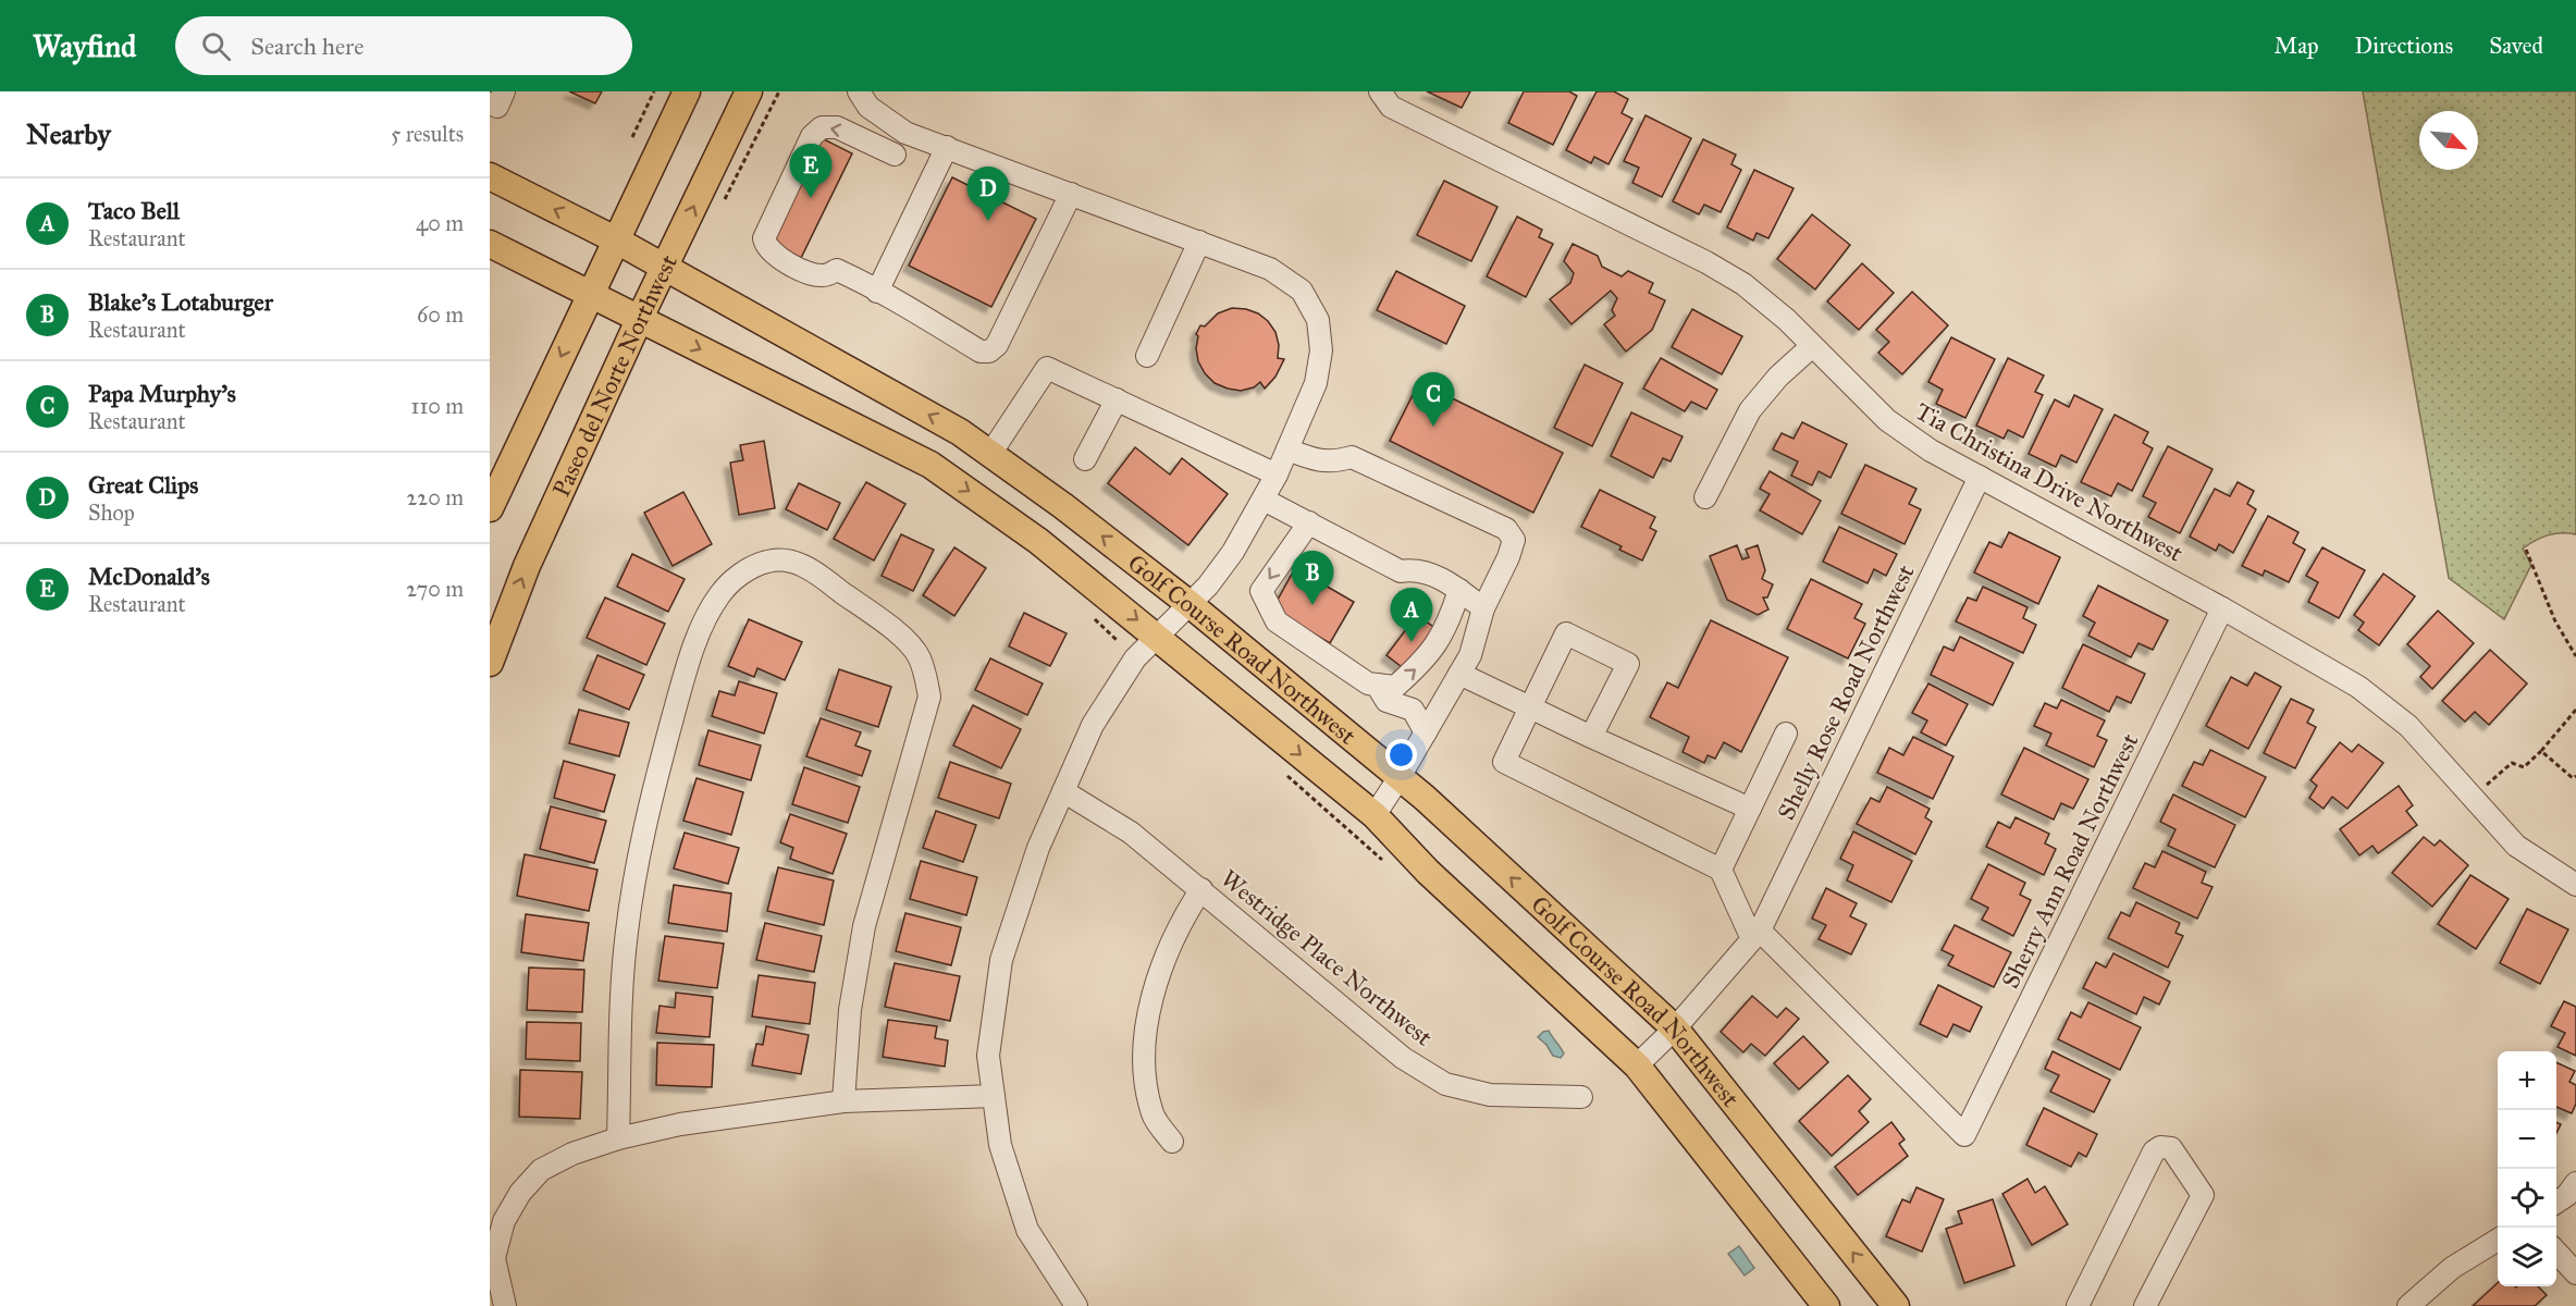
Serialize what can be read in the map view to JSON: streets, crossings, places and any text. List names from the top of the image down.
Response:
{
  "streets": {
    "main road": ["Paseo del Norte Northwest", "Golf Course Road Northwest"],
    "street": [
      "Tia Christina Drive Northwest",
      "Shelly Rose Road Northwest",
      "Sherry Ann Road Northwest",
      "Westridge Place Northwest"
    ]
  },
  "crossings": [
    ["Paseo del Norte Northwest", "Golf Course Road Northwest"],
    ["Tia Christina Drive Northwest", "Shelly Rose Road Northwest"],
    ["Tia Christina Drive Northwest", "Sherry Ann Road Northwest"],
    ["Shelly Rose Road Northwest", "Sherry Ann Road Northwest"]
  ],
  "north": "bottom right",
  "page": {
    "header": "Wayfind",
    "search": "Search here",
    "nav": ["Map", "Directions", "Saved"],
    "heading": ["Nearby", "5 results"],
    "pins": [
      "E",
      "D",
      "C",
      "B",
      "A"
    ],
    "list": [
      {
        "mark": "A",
        "name": "Taco Bell",
        "note": "Restaurant",
        "value": "40 m"
      },
      {
        "mark": "B",
        "name": "Blake's Lotaburger",
        "note": "Restaurant",
        "value": "60 m"
      },
      {
        "mark": "C",
        "name": "Papa Murphy's",
        "note": "Restaurant",
        "value": "110 m"
      },
      {
        "mark": "D",
        "name": "Great Clips",
        "note": "Shop",
        "value": "220 m"
      },
      {
        "mark": "E",
        "name": "McDonald's",
        "note": "Restaurant",
        "value": "270 m"
      }
    ],
    "map_buttons": ["+", "−"]
  }
}
